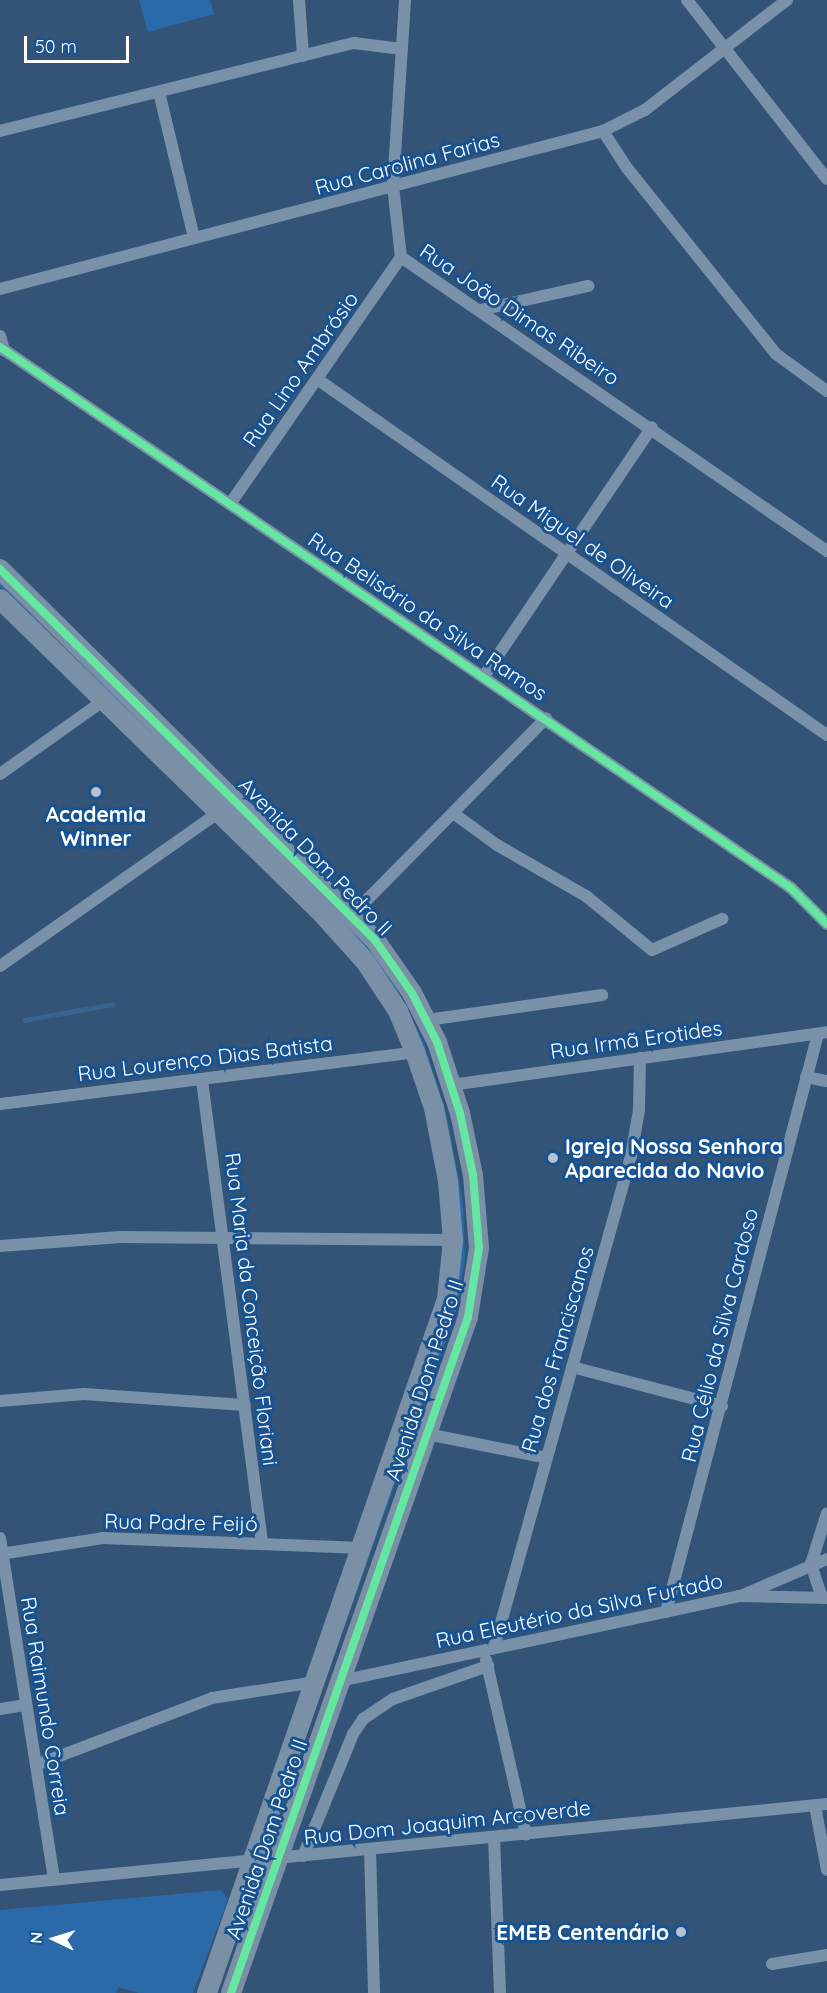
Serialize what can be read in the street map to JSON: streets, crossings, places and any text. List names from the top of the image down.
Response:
{
  "streets": {
    "main road": ["Avenida Dom Pedro II"],
    "street": [
      "Rua Carolina Farias",
      "Rua João Dimas Ribeiro",
      "Rua Lino Ambrósio",
      "Rua Miguel de Oliveira",
      "Rua Belisário da Silva Ramos",
      "Rua Irmã Erotides",
      "Rua Lourenço Dias Batista",
      "Rua Maria da Conceição Floriani",
      "Rua Célio da Silva Cardoso",
      "Rua dos Franciscanos",
      "Rua Padre Feijó",
      "Rua Eleutério da Silva Furtado",
      "Rua Raimundo Correia",
      "Rua Dom Joaquim Arcoverde"
    ]
  },
  "crossings": [
    ["Rua Carolina Farias", "Rua João Dimas Ribeiro"],
    ["Rua João Dimas Ribeiro", "Rua Lino Ambrósio"],
    ["Rua Lino Ambrósio", "Rua Miguel de Oliveira"],
    ["Rua Lino Ambrósio", "Rua Belisário da Silva Ramos"],
    ["Avenida Dom Pedro II", "Rua Irmã Erotides"],
    ["Avenida Dom Pedro II", "Rua Lourenço Dias Batista"],
    ["Avenida Dom Pedro II", "Rua Padre Feijó"],
    ["Avenida Dom Pedro II", "Rua Eleutério da Silva Furtado"],
    ["Avenida Dom Pedro II", "Rua Dom Joaquim Arcoverde"],
    ["Rua Irmã Erotides", "Rua Célio da Silva Cardoso"],
    ["Rua Irmã Erotides", "Rua dos Franciscanos"],
    ["Rua Lourenço Dias Batista", "Rua Maria da Conceição Floriani"],
    ["Rua Maria da Conceição Floriani", "Rua Padre Feijó"],
    ["Rua Célio da Silva Cardoso", "Rua Eleutério da Silva Furtado"],
    ["Rua dos Franciscanos", "Rua Eleutério da Silva Furtado"],
    ["Rua dos Franciscanos", "Rua Dom Joaquim Arcoverde"],
    ["Rua Padre Feijó", "Rua Raimundo Correia"],
    ["Rua Raimundo Correia", "Rua Dom Joaquim Arcoverde"]
  ],
  "places": ["Academia Winner", "Igreja Nossa Senhora Aparecida do Navio", "EMEB Centenário"],
  "scale_bar": "50 m",
  "north": "left"
}
